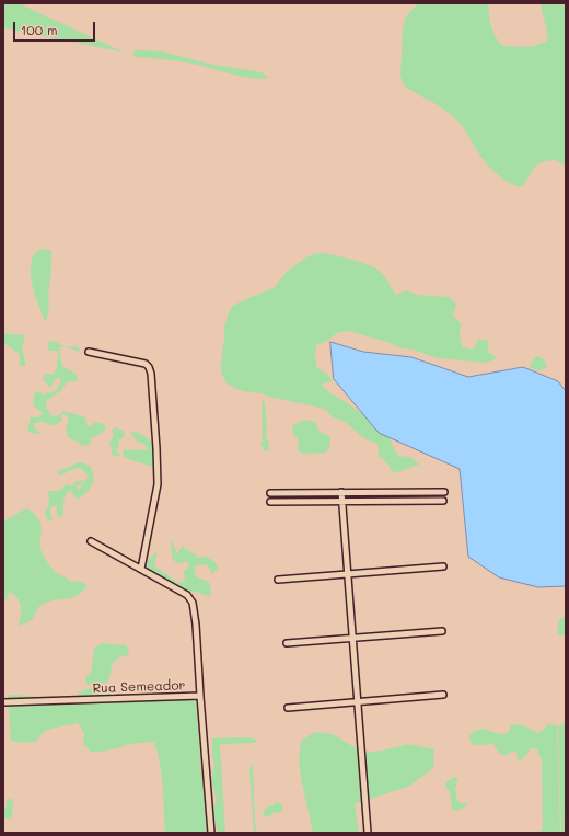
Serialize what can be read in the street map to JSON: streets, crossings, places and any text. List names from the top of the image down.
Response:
{
  "streets": {
    "street": ["Rua Semeador"]
  },
  "scale_bar": "100 m"
}
